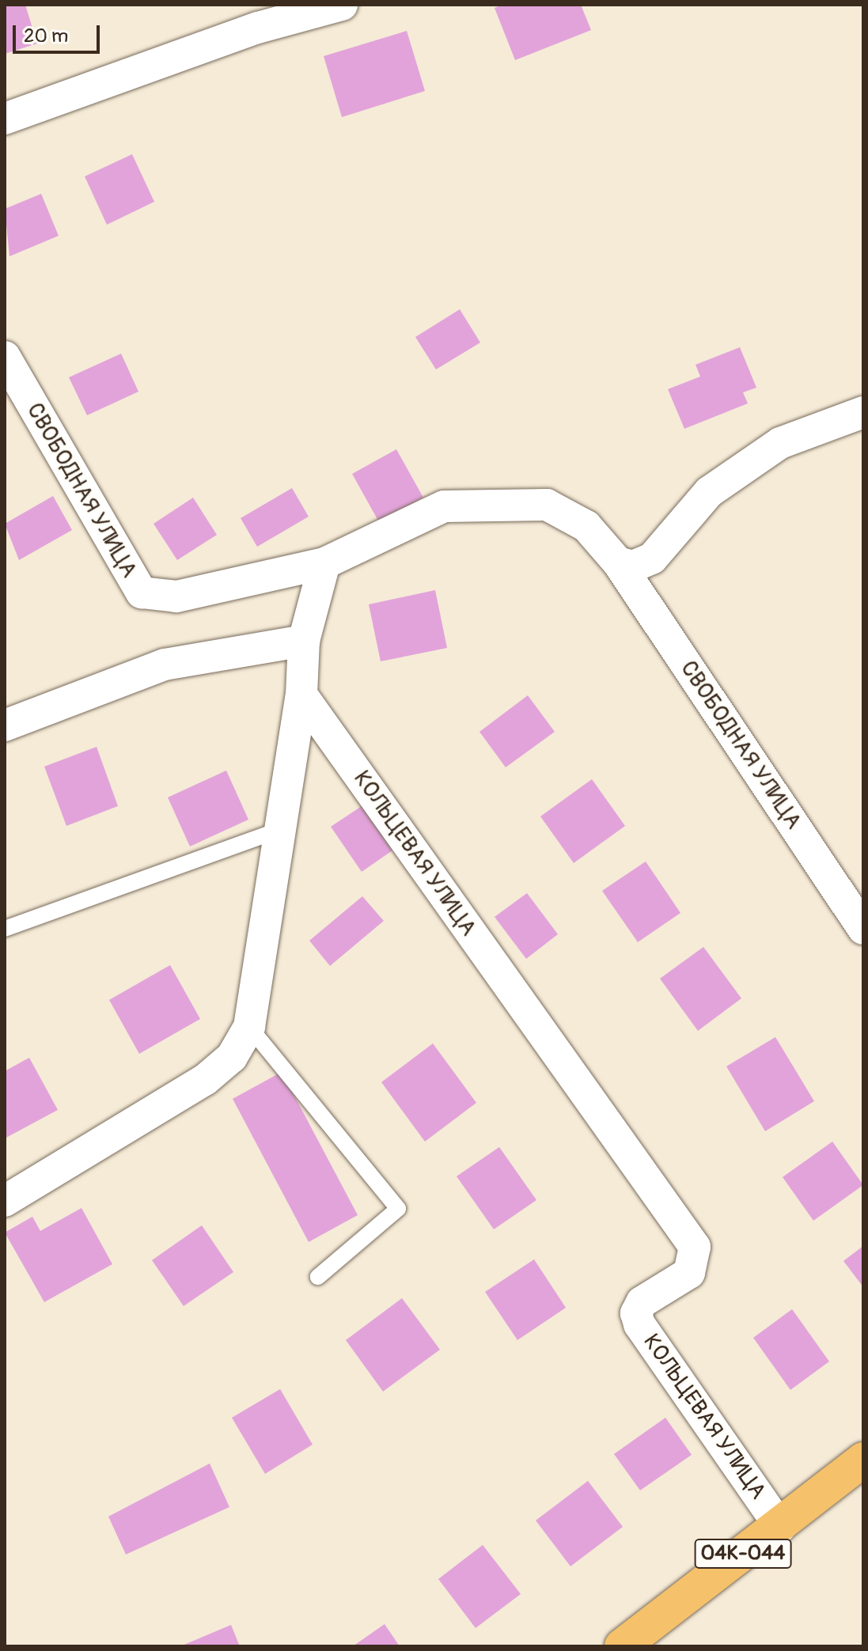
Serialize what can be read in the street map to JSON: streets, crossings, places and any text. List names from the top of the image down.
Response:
{
  "streets": {
    "main road": ["04К-044"],
    "street": ["СВОБОДНАЯ УЛИЦА", "КОЛЬЦЕВАЯ УЛИЦА"]
  },
  "crossings": [
    ["КОЛЬЦЕВАЯ УЛИЦА", "04К-044"]
  ],
  "scale_bar": "20 m"
}
